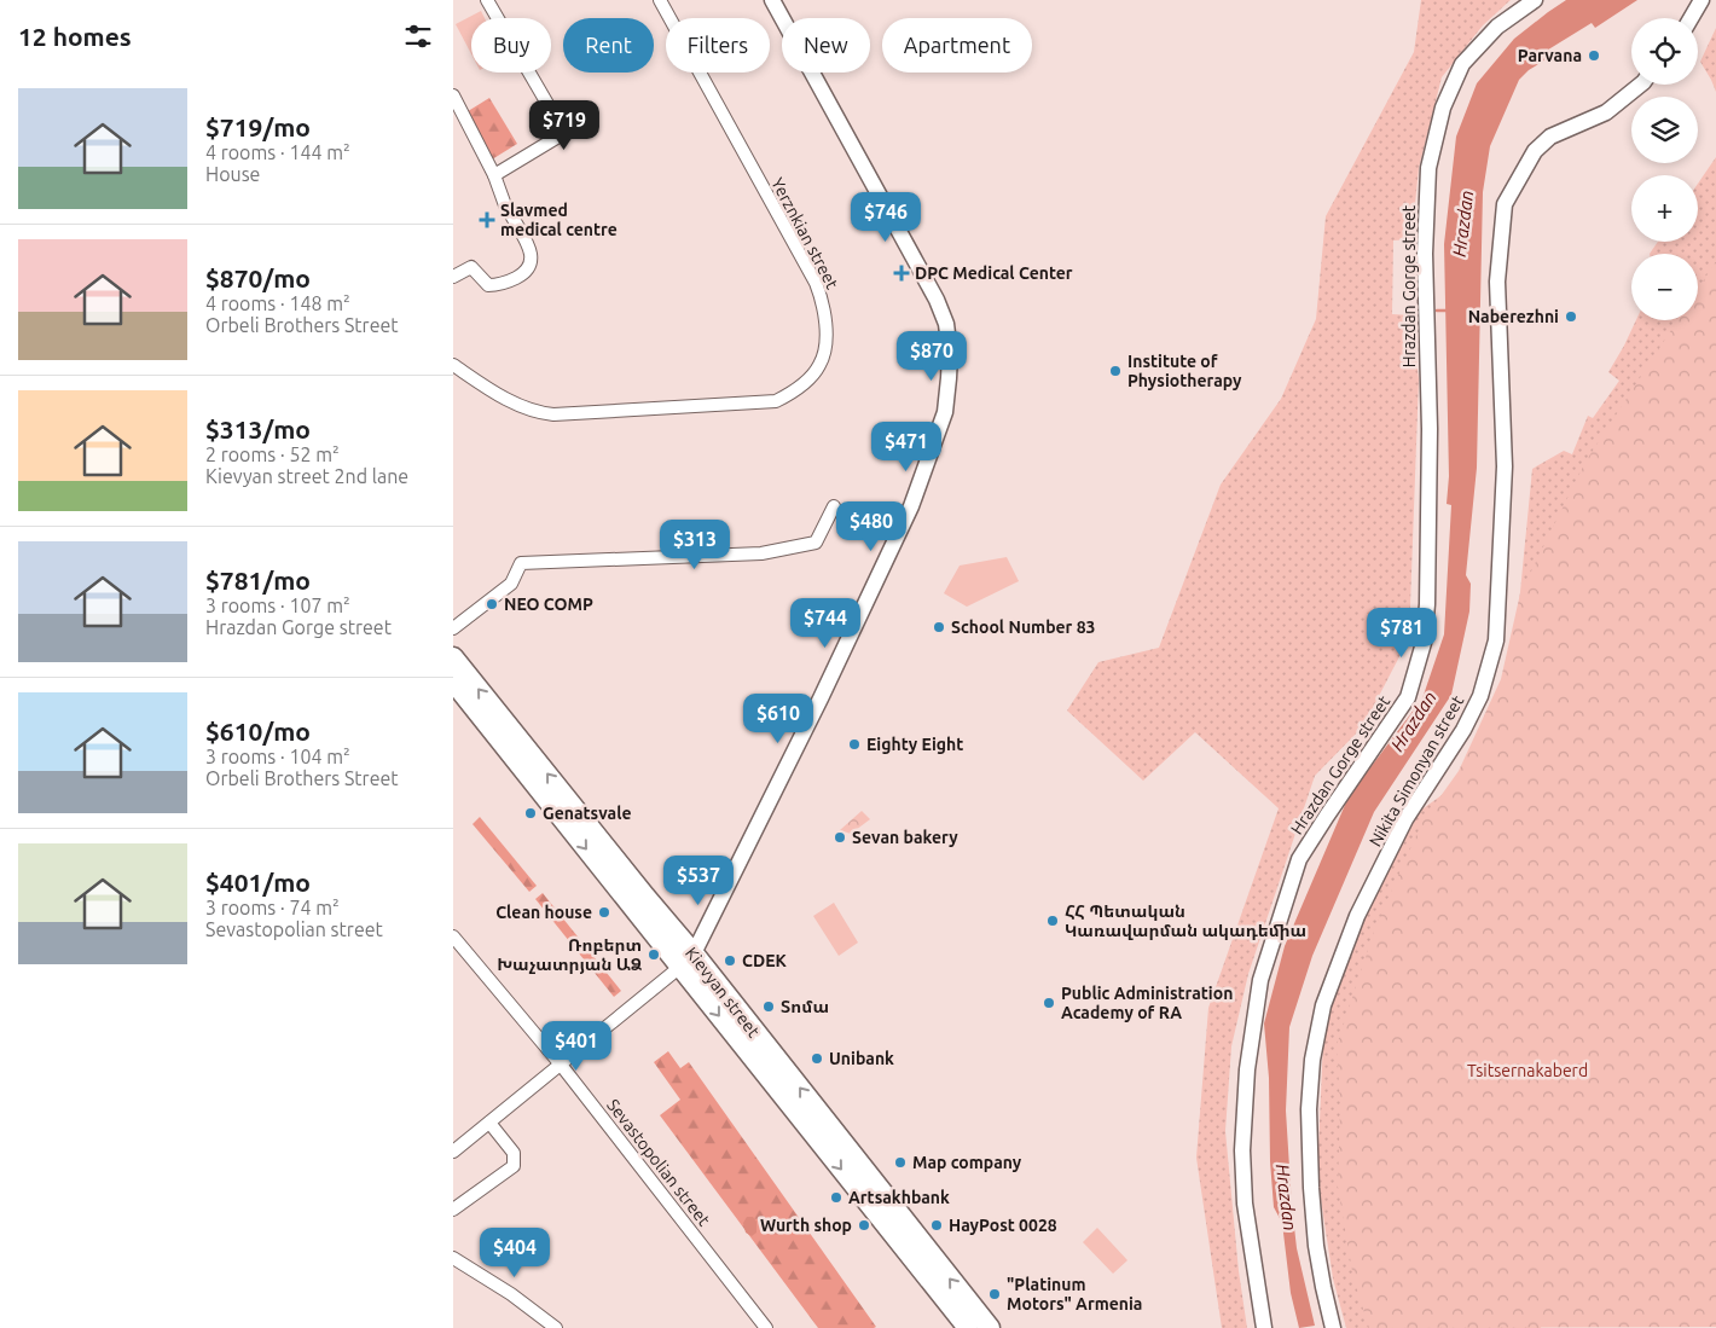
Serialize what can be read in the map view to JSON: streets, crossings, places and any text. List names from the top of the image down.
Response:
{
  "streets": {
    "main road": ["Kievyan street"],
    "street": [
      "Yerznkian street",
      "Hrazdan Gorge street",
      "Nikita Simonyan street",
      "Sevastopolian street"
    ]
  },
  "water": ["Hrazdan"],
  "parks": ["Tsitsernakaberd"],
  "places": {
    "other": [
      "Parvana",
      "Naberezhni",
      "Institute of Physiotherapy",
      "NEO COMP",
      "School Number 83",
      "Eighty Eight",
      "Genatsvale",
      "Sevan bakery",
      "Clean house",
      "ՀՀ Պետական Կառավարման ակադեմիա",
      "Ռոբերտ Խաչատրյան ԱՁ",
      "CDEK",
      "Public Administration Academy of RA",
      "Տոմա",
      "Unibank",
      "Map company",
      "Artsakhbank",
      "Wurth shop",
      "HayPost 0028",
      "\"Platinum Motors\" Armenia"
    ],
    "health": ["Slavmed medical centre", "DPC Medical Center"]
  },
  "page": {
    "heading": "12 homes",
    "map_buttons": ["+", "−"],
    "chip": [
      "Buy",
      "Rent",
      "Filters",
      "New",
      "Apartment"
    ],
    "list": [
      {
        "name": "$719/mo",
        "note": "4 rooms · 144 m² · House"
      },
      {
        "name": "$870/mo",
        "note": "4 rooms · 148 m² · Orbeli Brothers Street"
      },
      {
        "name": "$313/mo",
        "note": "2 rooms · 52 m² · Kievyan street 2nd lane"
      },
      {
        "name": "$781/mo",
        "note": "3 rooms · 107 m² · Hrazdan Gorge street"
      },
      {
        "name": "$610/mo",
        "note": "3 rooms · 104 m² · Orbeli Brothers Street"
      },
      {
        "name": "$401/mo",
        "note": "3 rooms · 74 m² · Sevastopolian street"
      }
    ],
    "price": [
      "$719",
      "$746",
      "$870",
      "$471",
      "$480",
      "$313",
      "$744",
      "$781",
      "$610",
      "$537",
      "$401",
      "$404"
    ]
  }
}
